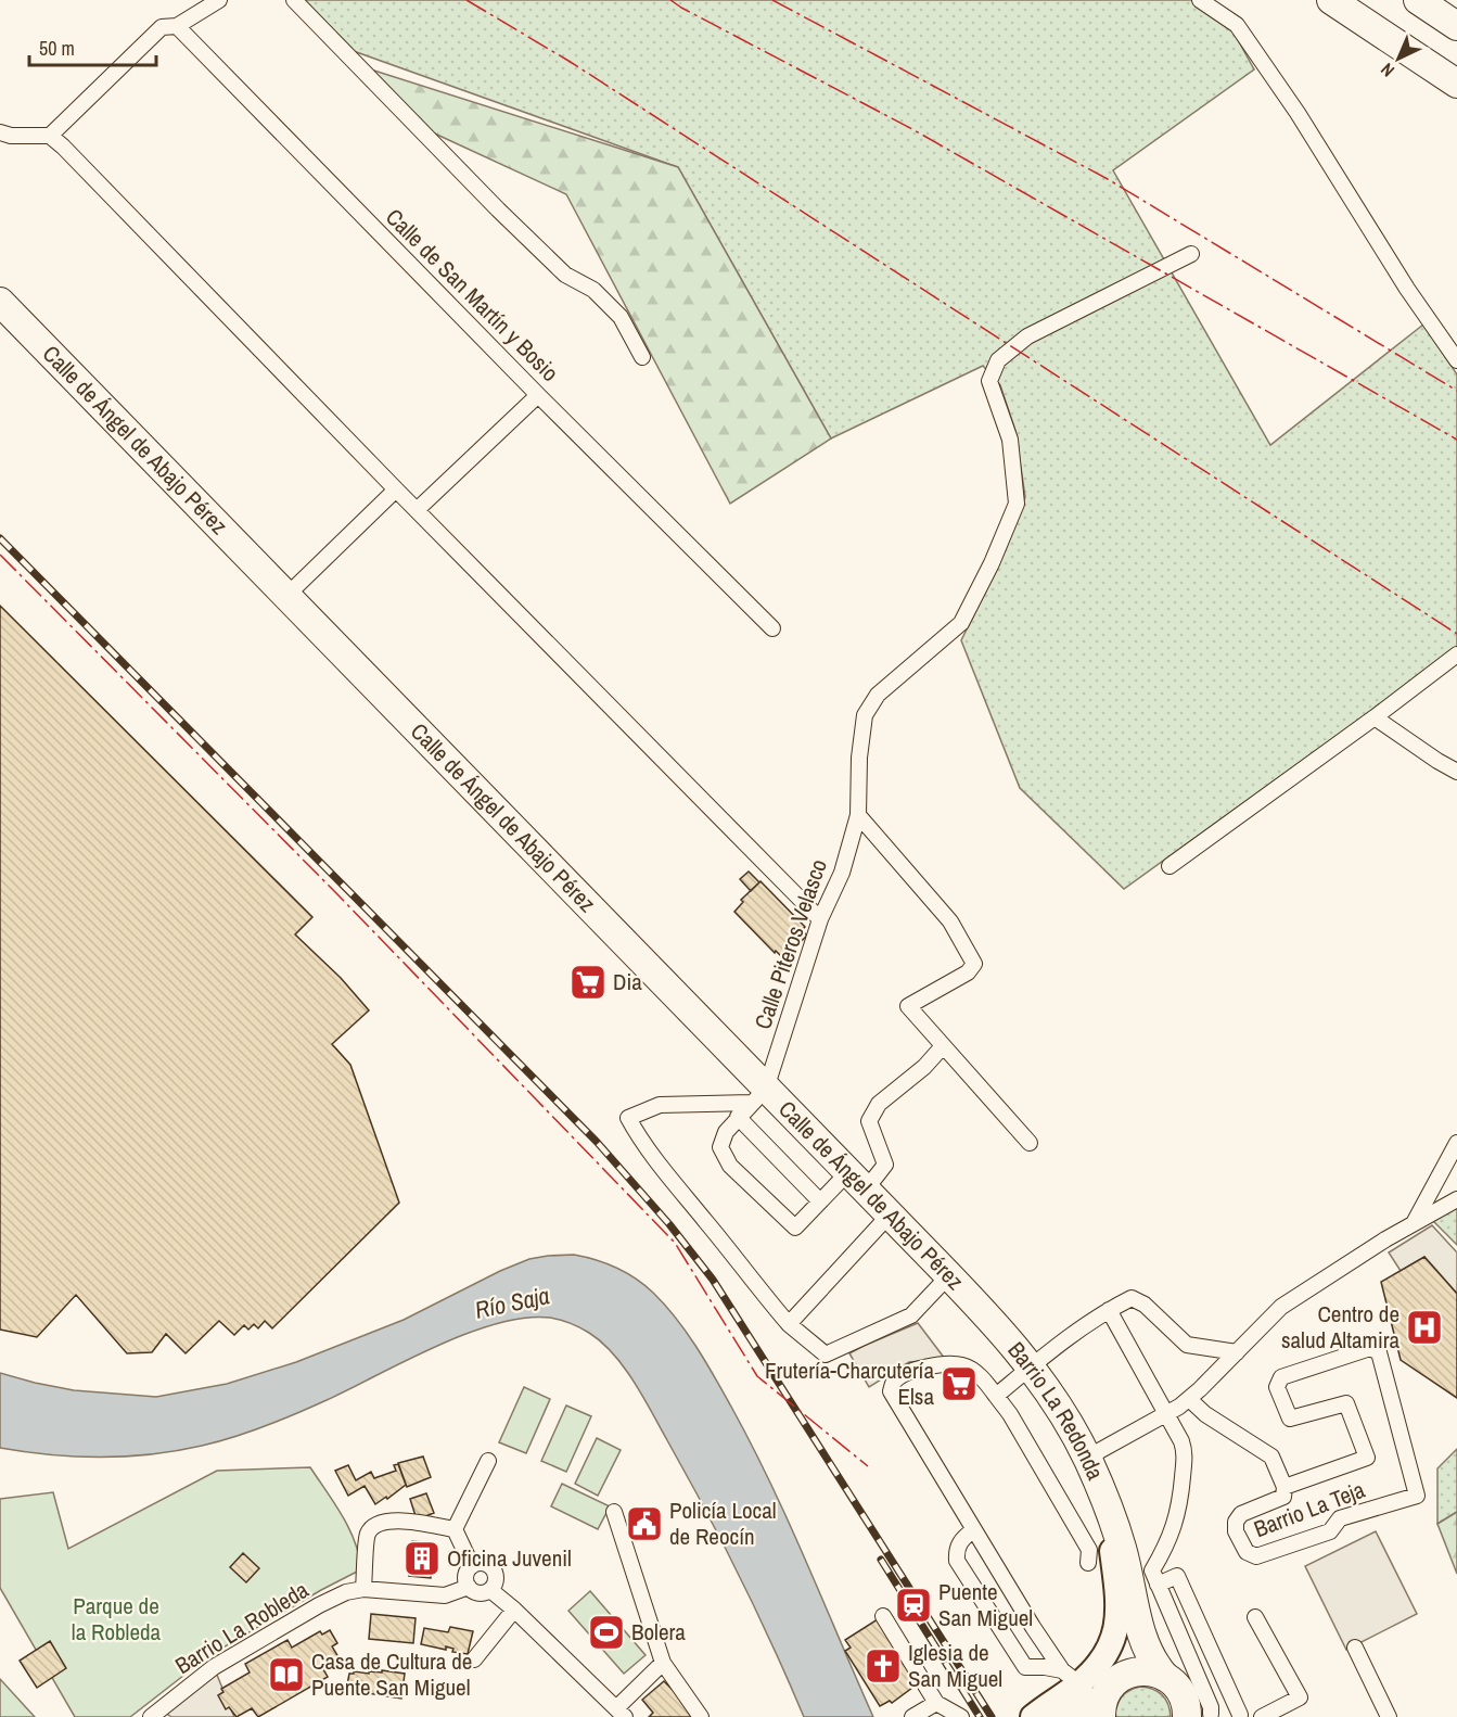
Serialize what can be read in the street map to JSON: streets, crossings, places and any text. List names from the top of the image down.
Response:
{
  "streets": {
    "highway": ["Calle de Ángel de Abajo Pérez", "Barrio La Redonda"],
    "street": [
      "Calle de San Martín y Bosio",
      "Calle Piteros Velasco",
      "Barrio La Teja",
      "Barrio La Robleda"
    ]
  },
  "crossings": [
    ["Calle de Ángel de Abajo Pérez", "Calle Piteros Velasco"],
    ["Calle de Ángel de Abajo Pérez", "Barrio La Redonda"]
  ],
  "water": ["Río Saja"],
  "parks": ["Parque de la Robleda"],
  "places": {
    "supermarket": ["Dia", "Frutería-Charcutería Elsa"],
    "hospital": ["Centro de salud Altamira"],
    "public building": ["Policía Local de Reocín"],
    "building": ["Oficina Juvenil"],
    "station": ["Puente San Miguel"],
    "sports": ["Bolera"],
    "church": ["Iglesia de San Miguel"],
    "library": ["Casa de Cultura de Puente San Miguel"]
  },
  "scale_bar": "50 m",
  "north": "bottom left"
}
